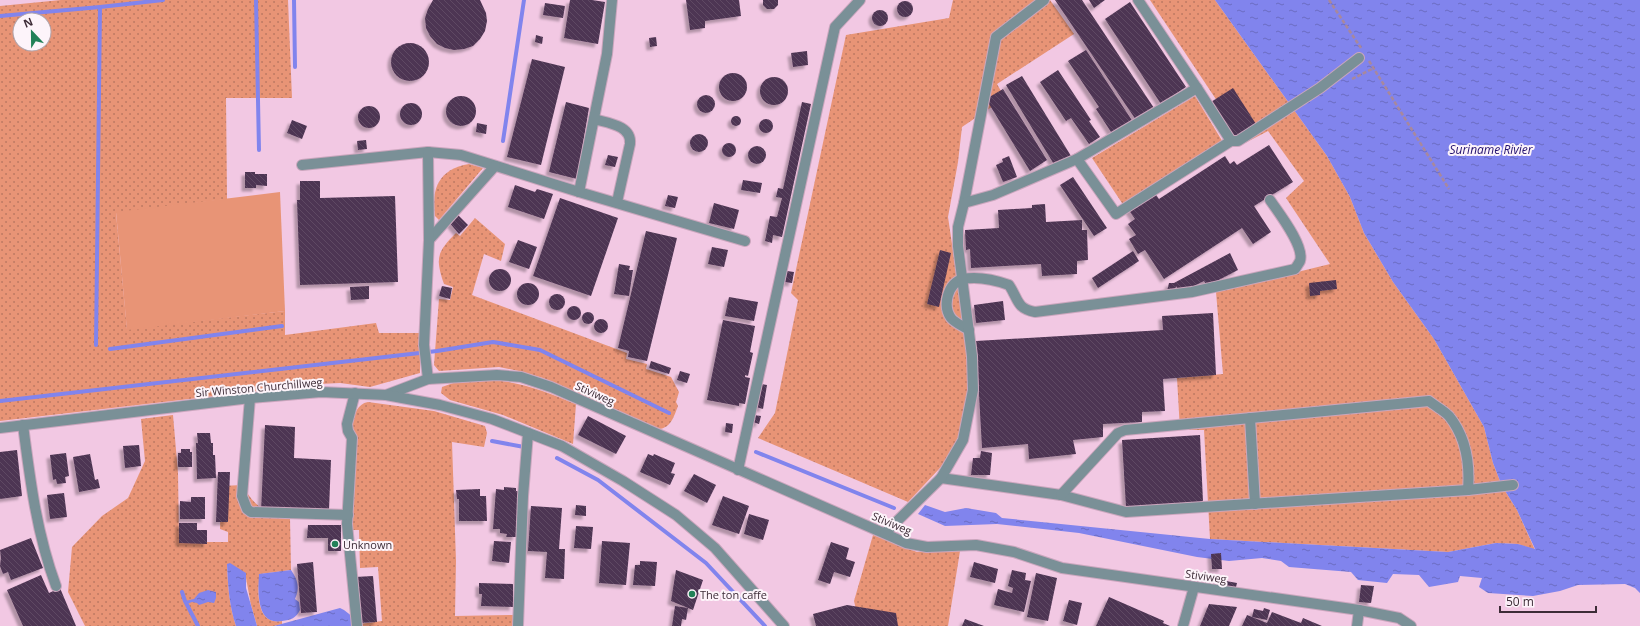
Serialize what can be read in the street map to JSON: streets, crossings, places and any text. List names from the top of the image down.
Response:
{
  "streets": {
    "street": ["Sir Winston Churchillweg", "Stiviweg"]
  },
  "crossings": [
    ["Sir Winston Churchillweg", "Stiviweg"]
  ],
  "water": ["Suriname Rivier"],
  "places": ["Unknown", "The ton caffe"],
  "scale_bar": "50 m",
  "north": "top"
}
